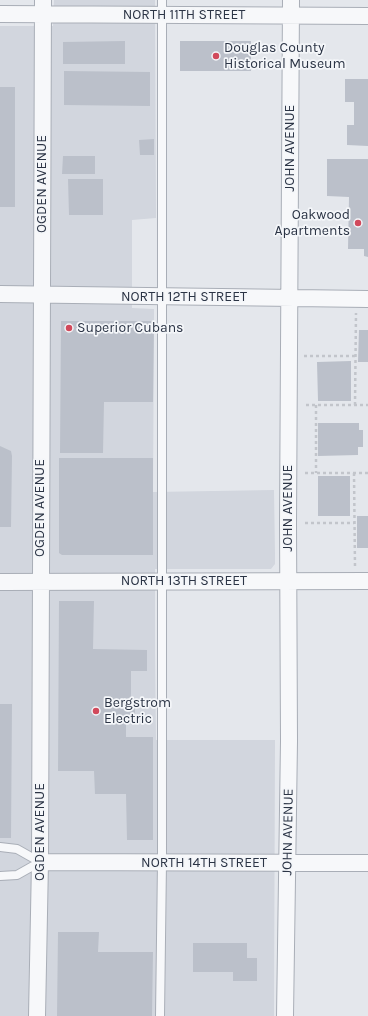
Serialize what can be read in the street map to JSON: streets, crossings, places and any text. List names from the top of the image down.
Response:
{
  "streets": {
    "street": [
      "NORTH 11TH STREET",
      "JOHN AVENUE",
      "OGDEN AVENUE",
      "NORTH 12TH STREET",
      "NORTH 13TH STREET",
      "NORTH 14TH STREET"
    ]
  },
  "crossings": [
    ["NORTH 11TH STREET", "JOHN AVENUE"],
    ["NORTH 11TH STREET", "OGDEN AVENUE"],
    ["JOHN AVENUE", "NORTH 12TH STREET"],
    ["JOHN AVENUE", "NORTH 13TH STREET"],
    ["JOHN AVENUE", "NORTH 14TH STREET"],
    ["OGDEN AVENUE", "NORTH 12TH STREET"],
    ["OGDEN AVENUE", "NORTH 13TH STREET"],
    ["OGDEN AVENUE", "NORTH 14TH STREET"]
  ],
  "places": [
    "Douglas County Historical Museum",
    "Oakwood Apartments",
    "Superior Cubans",
    "Bergstrom Electric"
  ]
}
